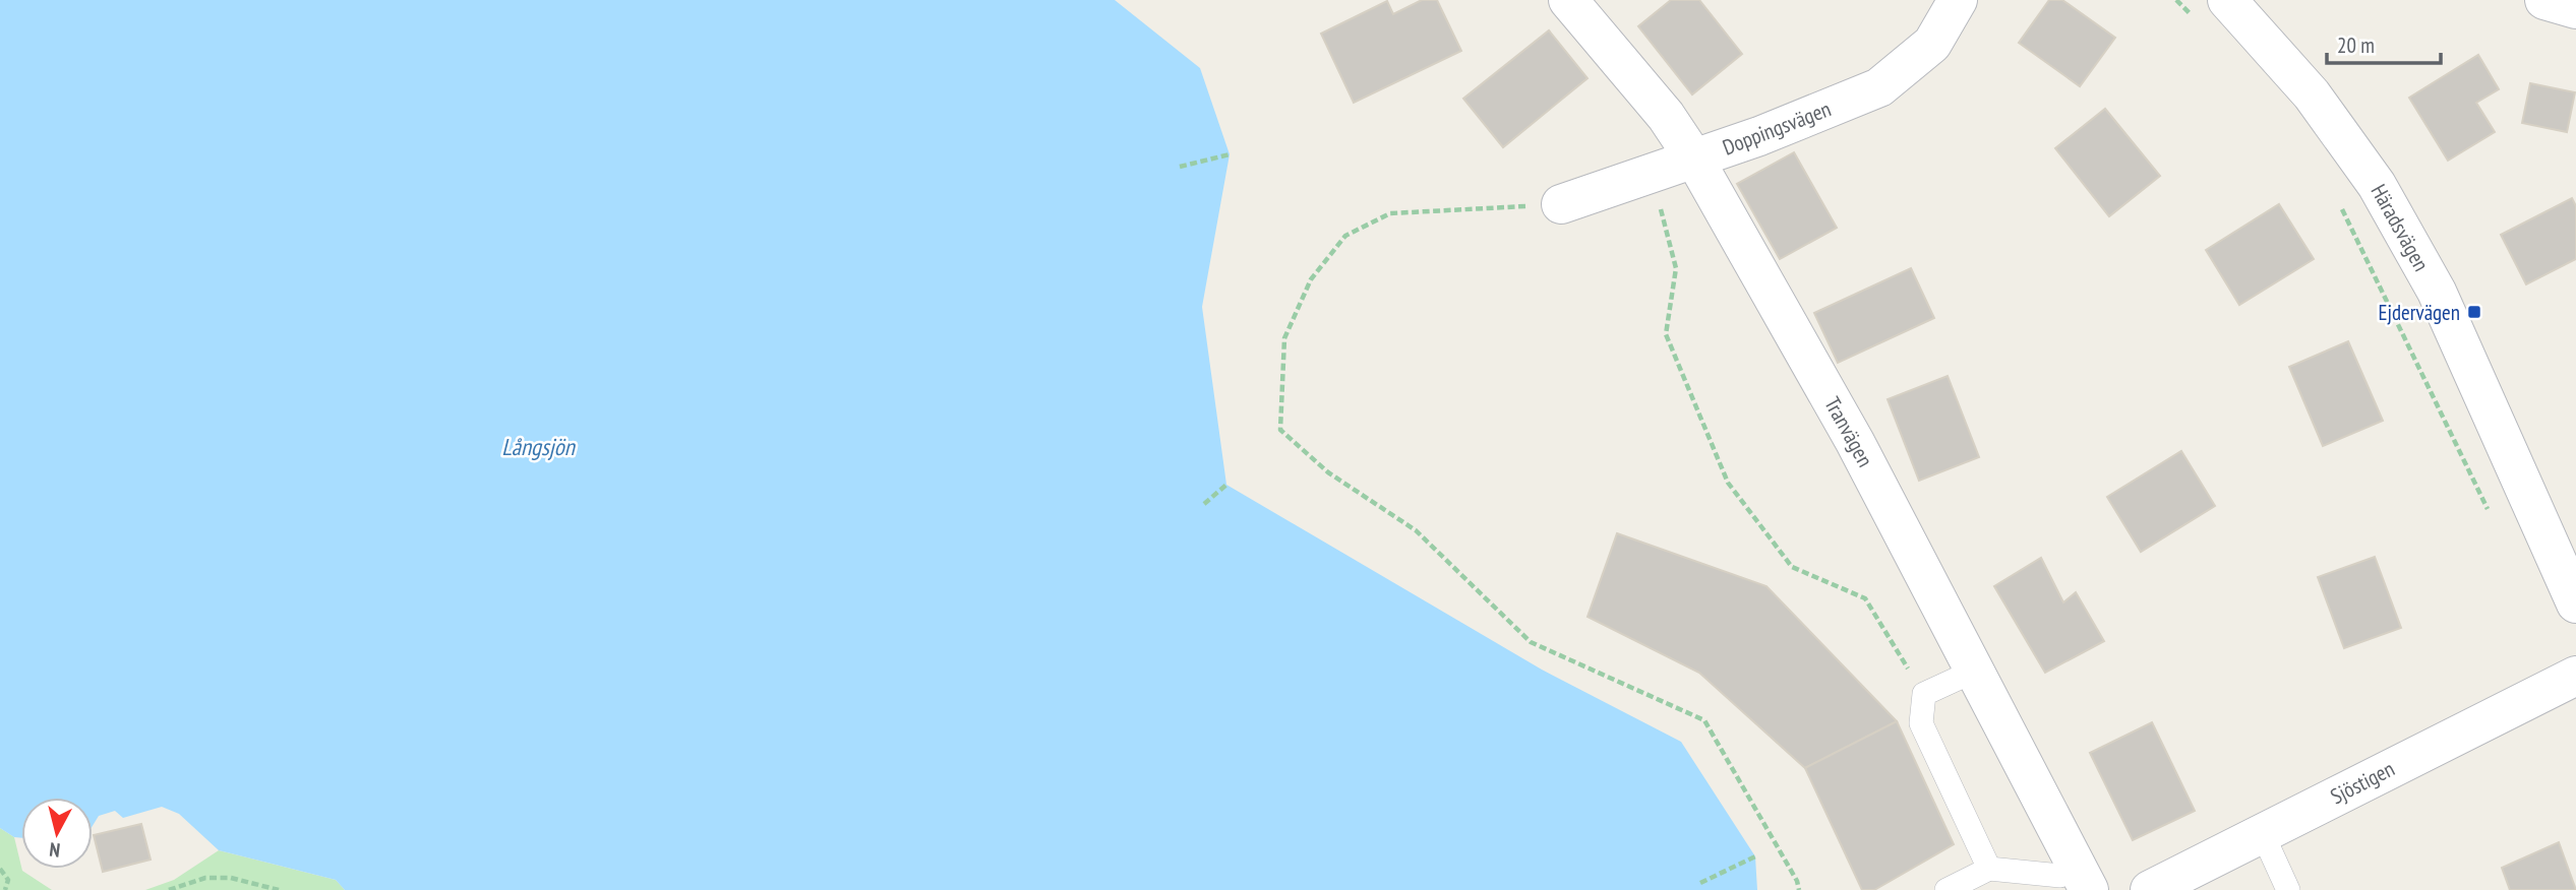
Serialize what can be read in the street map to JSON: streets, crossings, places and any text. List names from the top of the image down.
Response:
{
  "streets": {
    "street": [
      "Doppingsvägen",
      "Häradsvägen",
      "Tranvägen",
      "Sjöstigen"
    ]
  },
  "crossings": [
    ["Doppingsvägen", "Tranvägen"]
  ],
  "water": ["Långsjön"],
  "places": {
    "transit": ["Ejdervägen"]
  },
  "scale_bar": "20 m",
  "north": "bottom"
}
